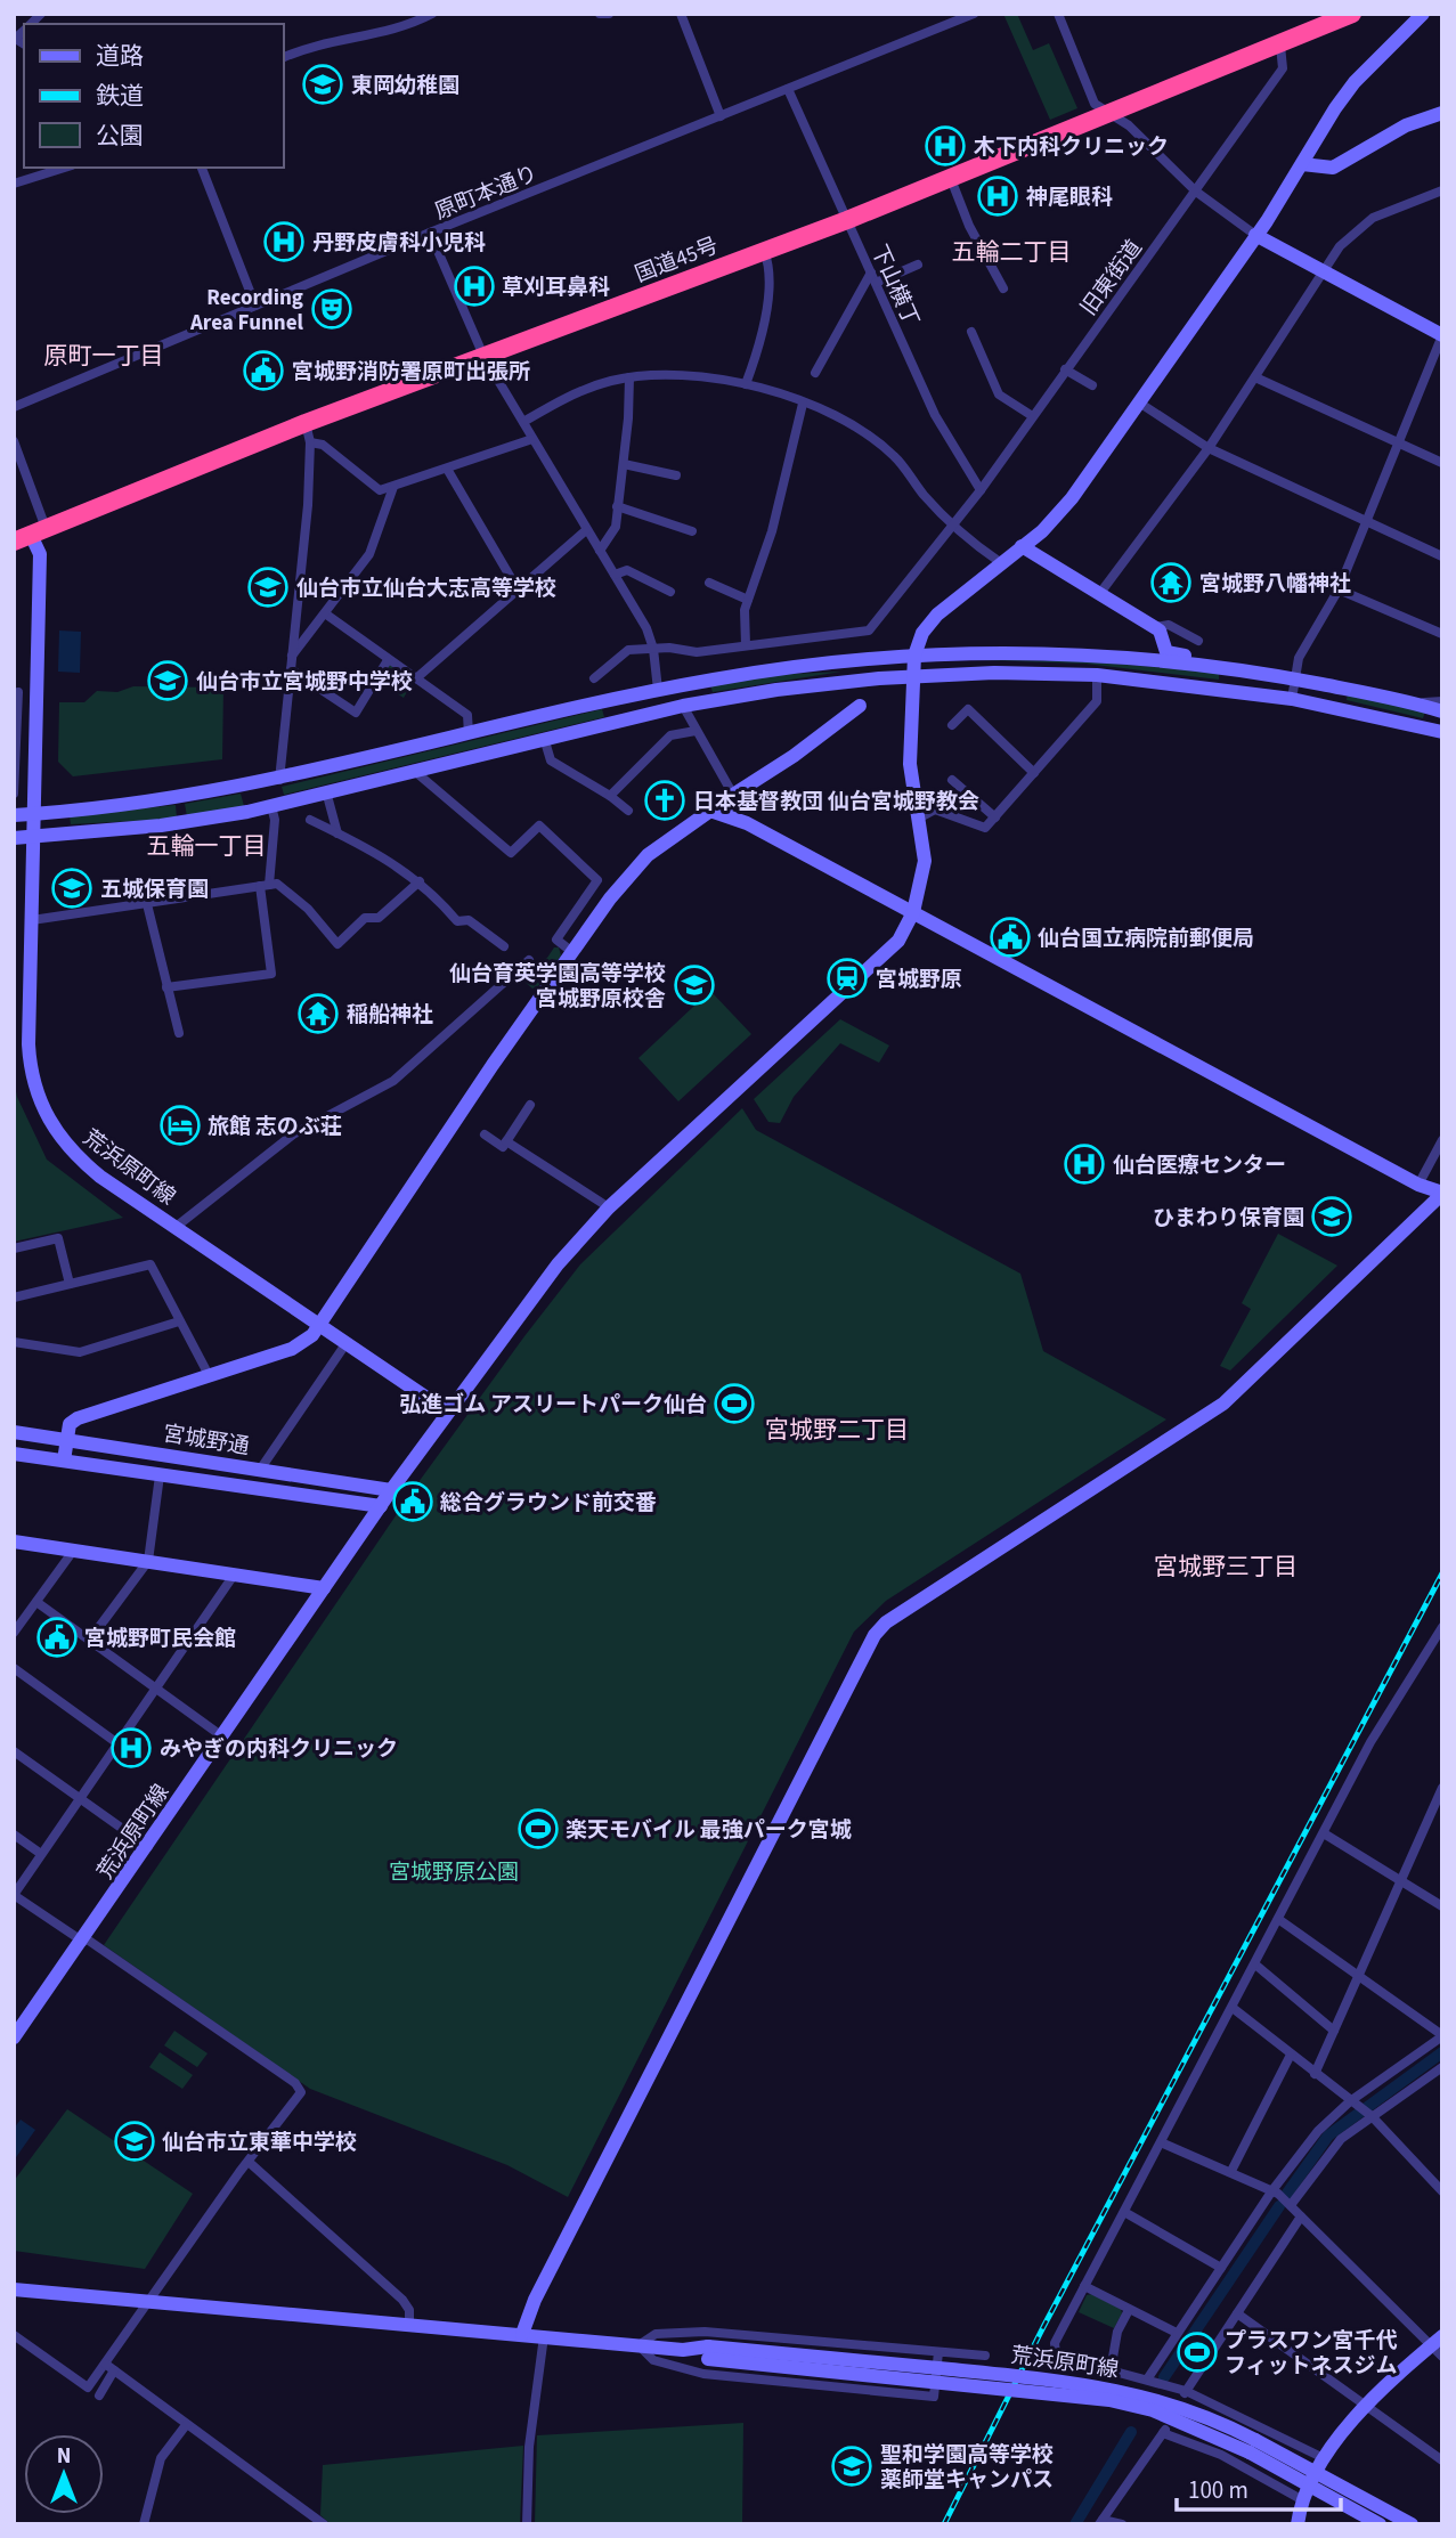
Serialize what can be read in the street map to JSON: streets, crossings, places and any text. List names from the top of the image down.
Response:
{
  "streets": {
    "highway": ["国道45号"],
    "street": [
      "原町本通り",
      "旧東街道",
      "下山横丁",
      "荒浜原町線",
      "宮城野通"
    ]
  },
  "crossings": [
    ["原町本通り", "下山横丁"],
    ["国道45号", "旧東街道"],
    ["国道45号", "下山横丁"],
    ["国道45号", "荒浜原町線"],
    ["旧東街道", "下山横丁"],
    ["荒浜原町線", "宮城野通"]
  ],
  "districts": [
    "五輪二丁目",
    "原町一丁目",
    "五輪一丁目",
    "宮城野二丁目",
    "宮城野三丁目"
  ],
  "parks": ["宮城野原公園"],
  "places": {
    "school or university": [
      "東岡幼稚園",
      "仙台市立仙台大志高等学校",
      "仙台市立宮城野中学校",
      "五城保育園",
      "仙台育英学園高等学校 宮城野原校舎",
      "ひまわり保育園",
      "仙台市立東華中学校",
      "聖和学園高等学校 薬師堂キャンパス"
    ],
    "hospital": [
      "木下内科クリニック",
      "神尾眼科",
      "丹野皮膚科小児科",
      "草刈耳鼻科",
      "仙台医療センター",
      "みやぎの内科クリニック"
    ],
    "theatre": ["Recording Area Funnel"],
    "public building": [
      "宮城野消防署原町出張所",
      "仙台国立病院前郵便局",
      "総合グラウンド前交番",
      "宮城野町民会館"
    ],
    "temple": ["宮城野八幡神社", "稲船神社"],
    "church": ["日本基督教団 仙台宮城野教会"],
    "station": ["宮城野原"],
    "hotel": ["旅館 志のぶ荘"],
    "sports": ["弘進ゴム アスリートパーク仙台", "楽天モバイル 最強パーク宮城", "プラスワン宮千代 フィットネスジム"]
  },
  "legend": ["道路", "鉄道", "公園"],
  "scale_bar": "100 m",
  "north": "top"
}
